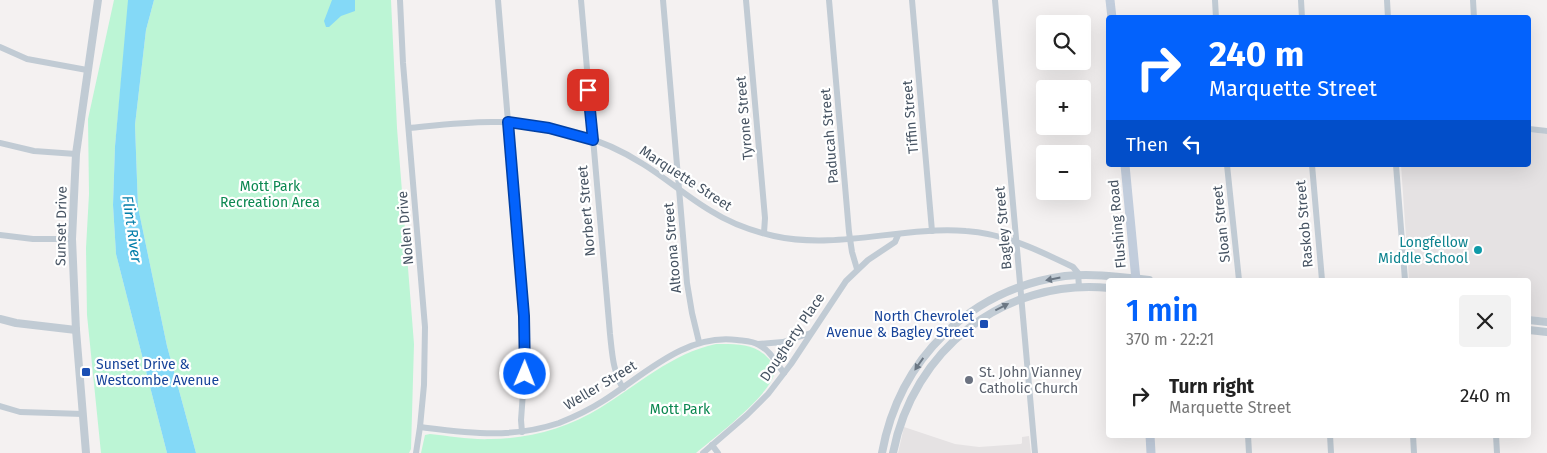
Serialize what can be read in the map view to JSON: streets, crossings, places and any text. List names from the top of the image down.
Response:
{
  "streets": {
    "main road": ["Flushing Road"],
    "street": [
      "Tiffin Street",
      "Tyrone Street",
      "Paducah Street",
      "Marquette Street",
      "Norbert Street",
      "Sloan Street",
      "Raskob Street",
      "Sunset Drive",
      "Nolen Drive",
      "Bagley Street",
      "Altoona Street",
      "Dougherty Place",
      "Weller Street"
    ]
  },
  "crossings": [
    ["Tiffin Street", "Marquette Street"],
    ["Tyrone Street", "Marquette Street"],
    ["Paducah Street", "Marquette Street"],
    ["Paducah Street", "Dougherty Place"],
    ["Marquette Street", "Norbert Street"],
    ["Marquette Street", "Nolen Drive"],
    ["Marquette Street", "Bagley Street"],
    ["Marquette Street", "Altoona Street"],
    ["Marquette Street", "Dougherty Place"],
    ["Norbert Street", "Weller Street"],
    ["Nolen Drive", "Weller Street"],
    ["Altoona Street", "Weller Street"],
    ["Dougherty Place", "Weller Street"]
  ],
  "water": ["Flint River"],
  "parks": ["Mott Park Recreation Area", "Mott Park"],
  "places": {
    "other": ["Longfellow Middle School", "St. John Vianney Catholic Church"],
    "transit": ["North Chevrolet Avenue & Bagley Street", "Sunset Drive & Westcombe Avenue"]
  },
  "page": {
    "map_buttons": ["+", "−"],
    "turn": ["240 m", "Marquette Street"],
    "then": "Then",
    "heading": ["1 min", "370 m · 22:21"],
    "list": [
      {
        "name": "Turn right",
        "note": "Marquette Street",
        "value": "240 m"
      }
    ]
  }
}
